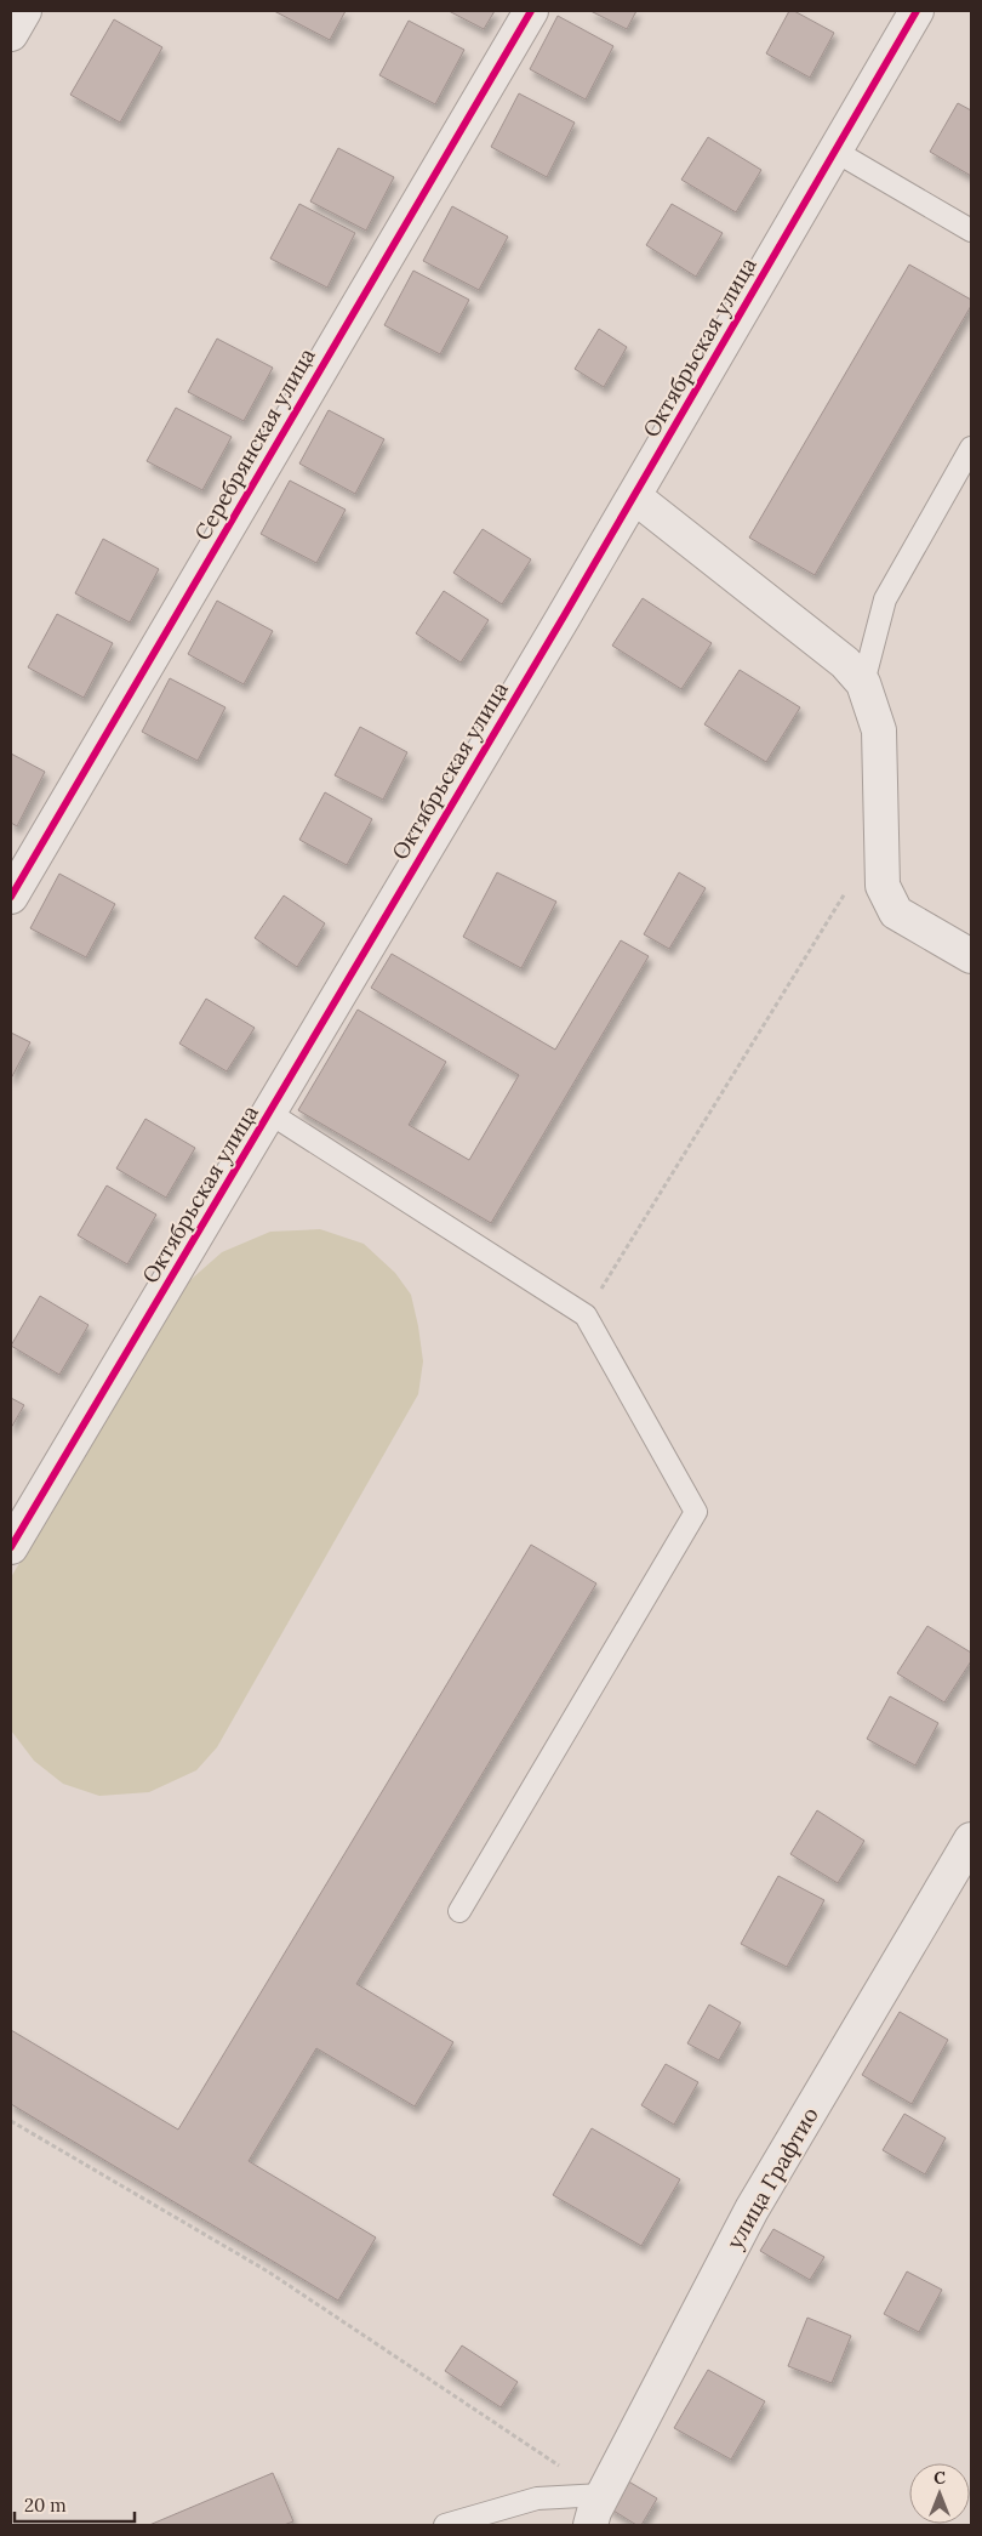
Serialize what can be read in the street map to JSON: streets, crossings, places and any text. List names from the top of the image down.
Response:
{
  "streets": {
    "street": ["Октябрьская улица", "Серебрянская улица", "улица Графтио"]
  },
  "scale_bar": "20 m",
  "north": "top"
}
